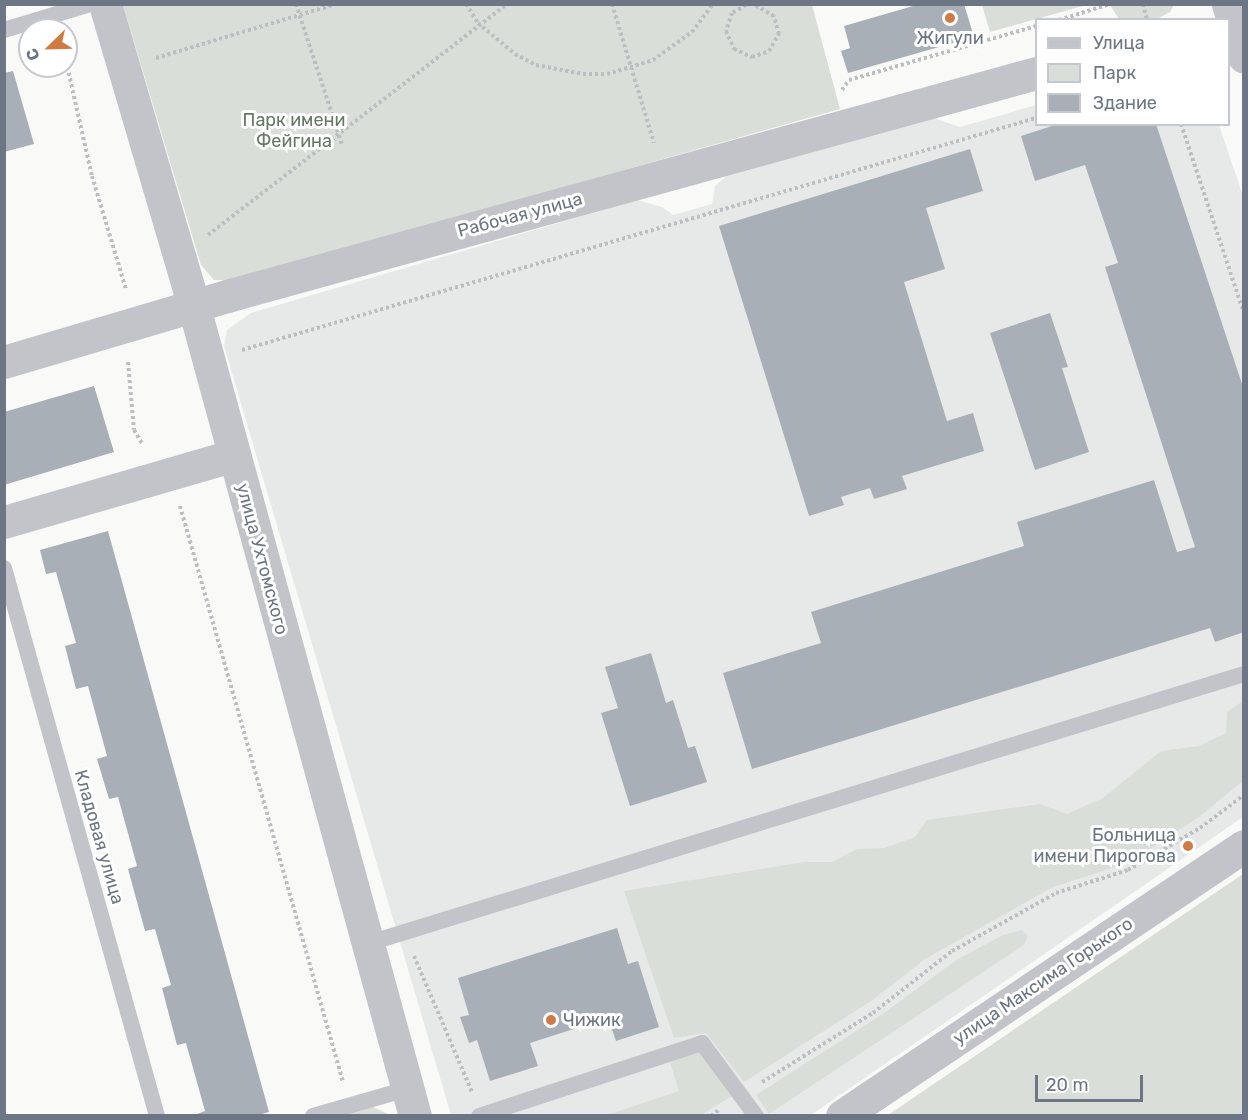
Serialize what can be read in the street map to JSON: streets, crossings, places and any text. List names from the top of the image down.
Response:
{
  "streets": {
    "street": ["Рабочая улица", "улица Ухтомского", "улица Максима Горького"],
    "lane": ["Кладовая улица"]
  },
  "crossings": [
    ["Рабочая улица", "улица Ухтомского"]
  ],
  "parks": ["Парк имени Фейгина"],
  "places": ["Жигули", "Больница имени Пирогова", "Чижик"],
  "legend": ["Улица", "Парк", "Здание"],
  "scale_bar": "20 m",
  "north": "bottom left"
}
